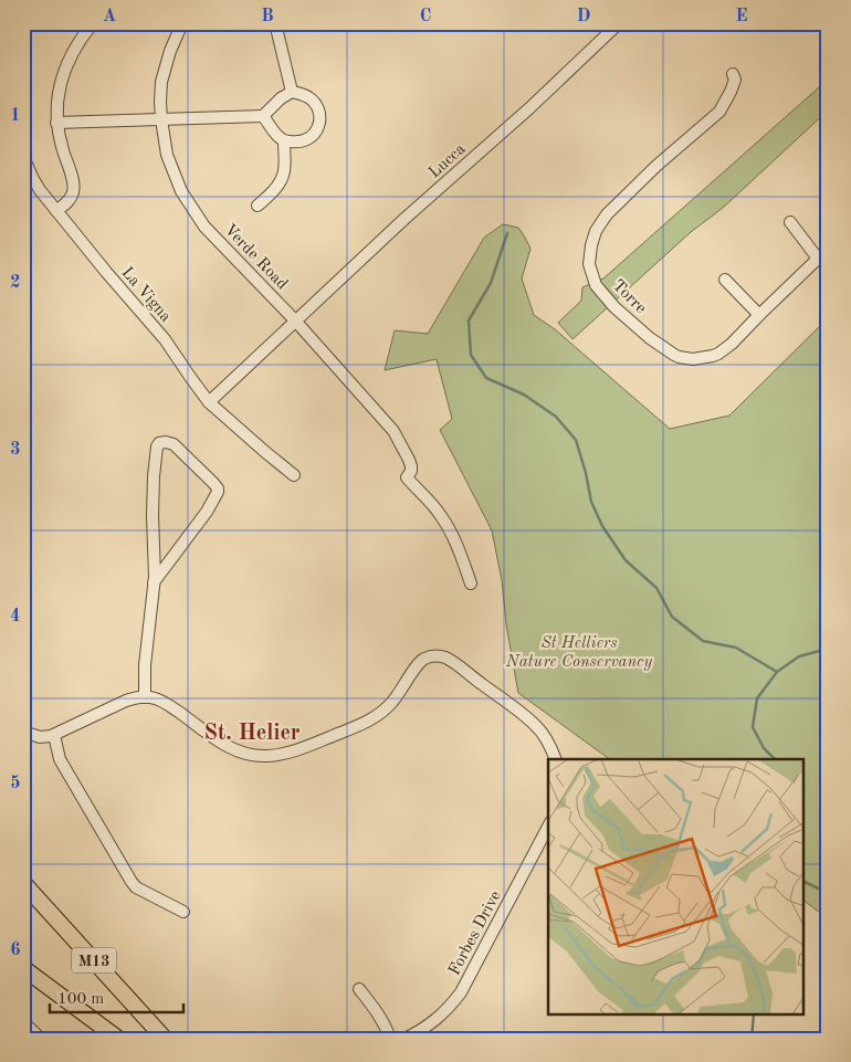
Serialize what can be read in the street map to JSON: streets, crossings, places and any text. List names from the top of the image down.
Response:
{
  "streets": {
    "highway": ["M13"],
    "street": [
      "Lucca",
      "Verde Road",
      "La Vigna",
      "Torre",
      "Forbes Drive"
    ]
  },
  "crossings": [
    ["Lucca", "Verde Road"]
  ],
  "districts": ["St. Helier"],
  "parks": ["St Helliers Nature Conservancy"],
  "scale_bar": "100 m",
  "grid": {
    "columns": [
      "A",
      "B",
      "C",
      "D",
      "E"
    ],
    "rows": [
      "1",
      "2",
      "3",
      "4",
      "5",
      "6"
    ]
  }
}
